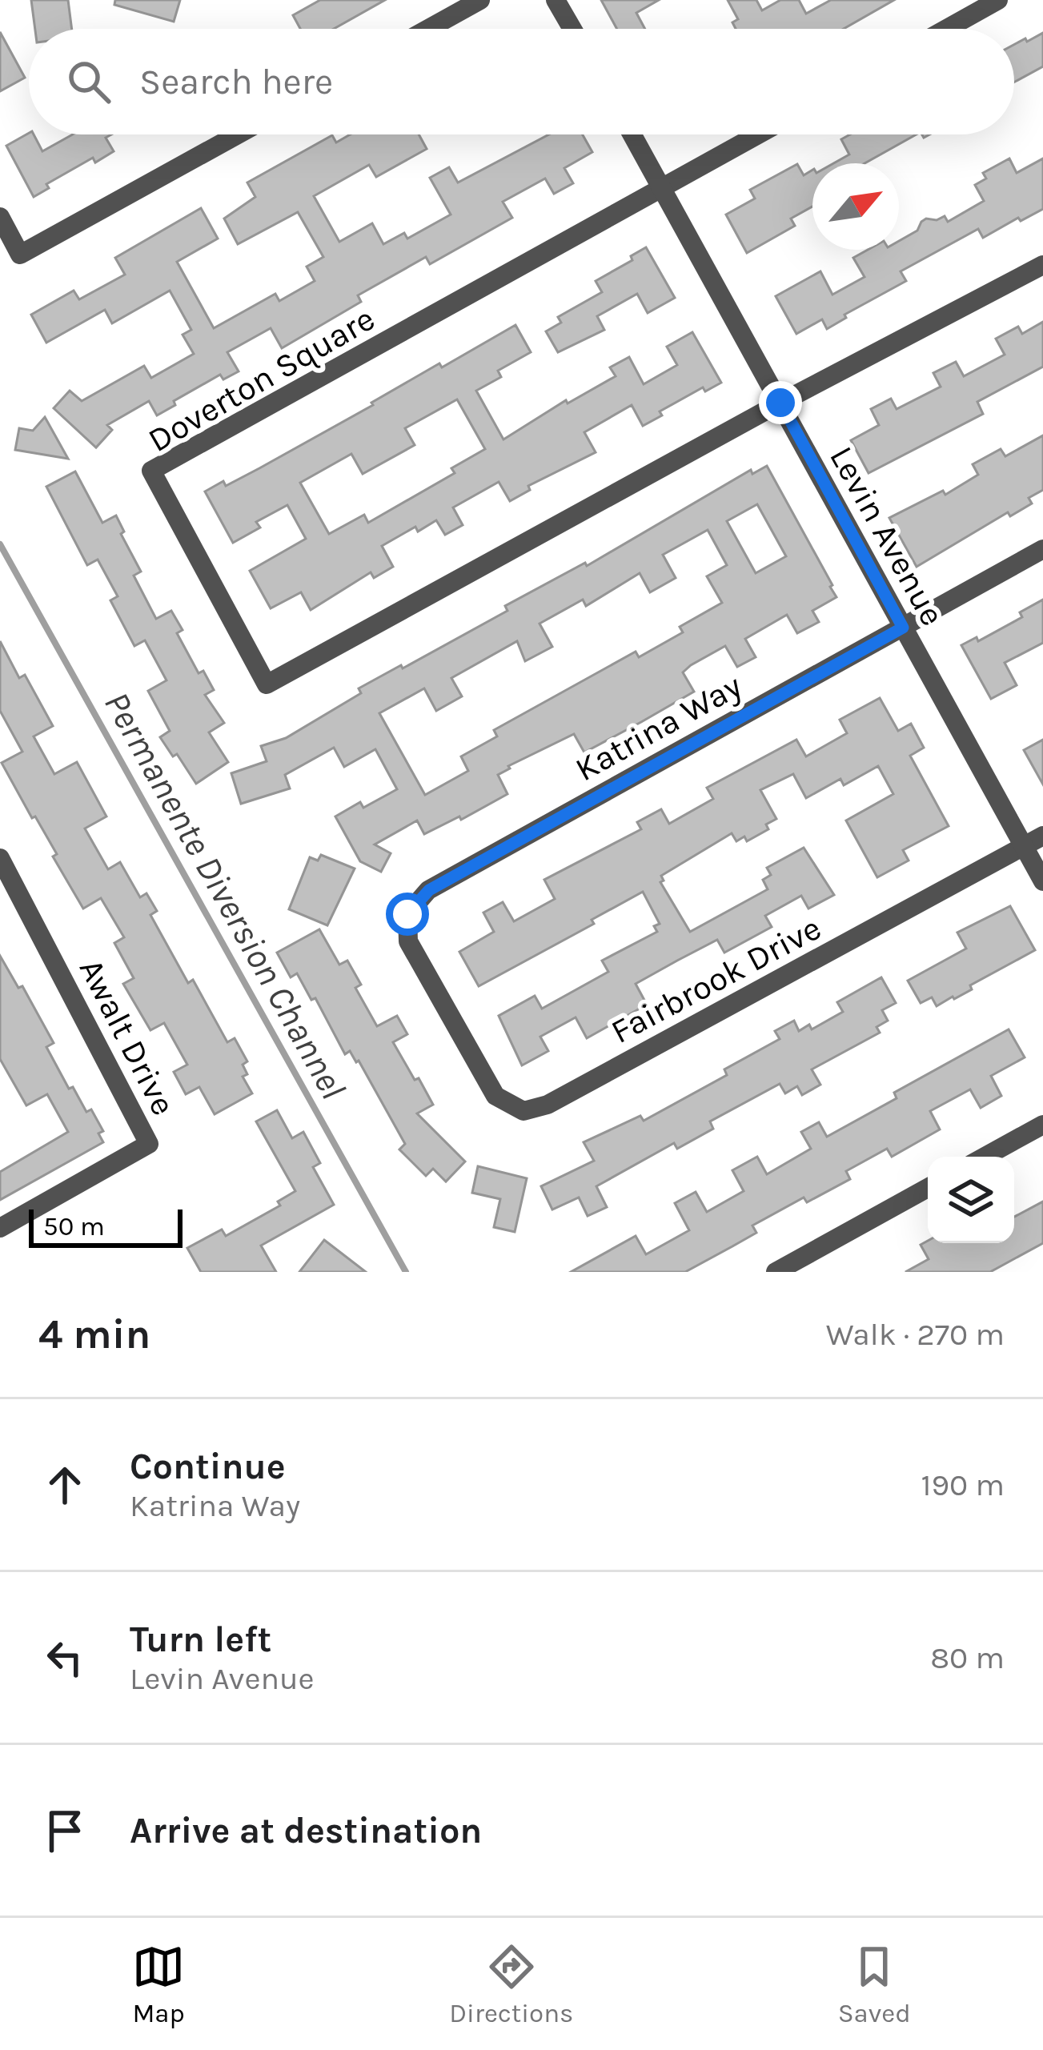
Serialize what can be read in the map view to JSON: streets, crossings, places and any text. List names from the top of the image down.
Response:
{
  "streets": {
    "street": [
      "Doverton Square",
      "Levin Avenue",
      "Katrina Way",
      "Fairbrook Drive",
      "Awalt Drive"
    ]
  },
  "crossings": [
    ["Doverton Square", "Levin Avenue"],
    ["Levin Avenue", "Katrina Way"],
    ["Levin Avenue", "Fairbrook Drive"],
    ["Katrina Way", "Fairbrook Drive"]
  ],
  "water": ["Permanente Diversion Channel"],
  "scale_bar": "50 m",
  "north": "top right",
  "page": {
    "search": "Search here",
    "scale": "50 m",
    "heading": ["4 min", "Walk · 270 m"],
    "list": [
      ["Continue", "Katrina Way", "190 m"],
      ["Turn left", "Levin Avenue", "80 m"],
      "Arrive at destination"
    ],
    "nav": ["Map", "Directions", "Saved"]
  }
}
